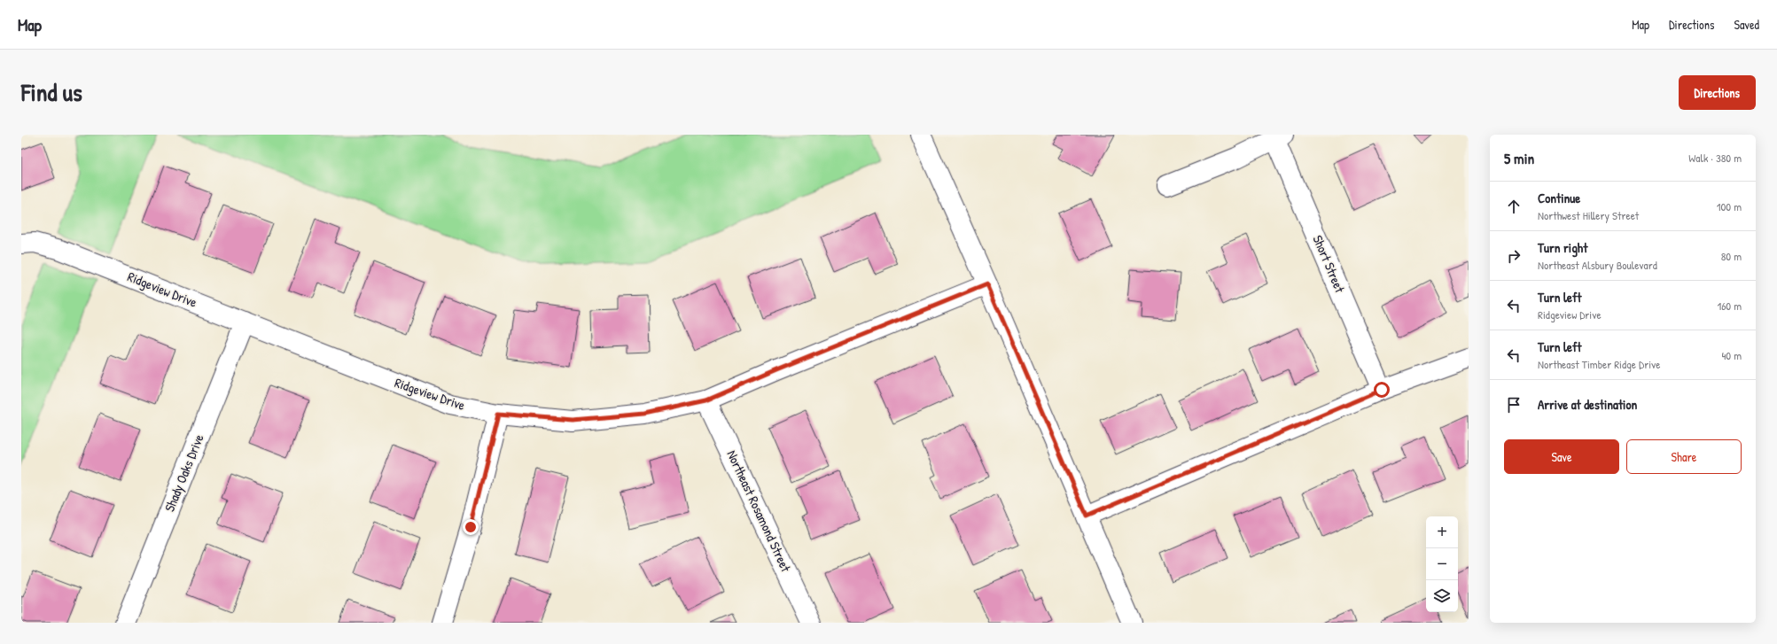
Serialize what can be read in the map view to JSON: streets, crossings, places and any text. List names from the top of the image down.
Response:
{
  "streets": {
    "street": [
      "Short Street",
      "Ridgeview Drive",
      "Shady Oaks Drive",
      "Northeast Rosamond Street"
    ]
  },
  "crossings": [
    ["Ridgeview Drive", "Shady Oaks Drive"],
    ["Ridgeview Drive", "Northeast Rosamond Street"]
  ],
  "page": {
    "header": "Map",
    "nav": ["Map", "Directions", "Saved"],
    "title": "Find us",
    "buttons": [
      "Directions",
      ["Save", "Share"]
    ],
    "heading": ["5 min", "Walk · 380 m"],
    "list": [
      ["Continue", "Northwest Hillery Street", "100 m"],
      ["Turn right", "Northeast Alsbury Boulevard", "80 m"],
      ["Turn left", "Ridgeview Drive", "160 m"],
      ["Turn left", "Northeast Timber Ridge Drive", "40 m"],
      "Arrive at destination"
    ],
    "map_buttons": ["+", "−"]
  }
}
